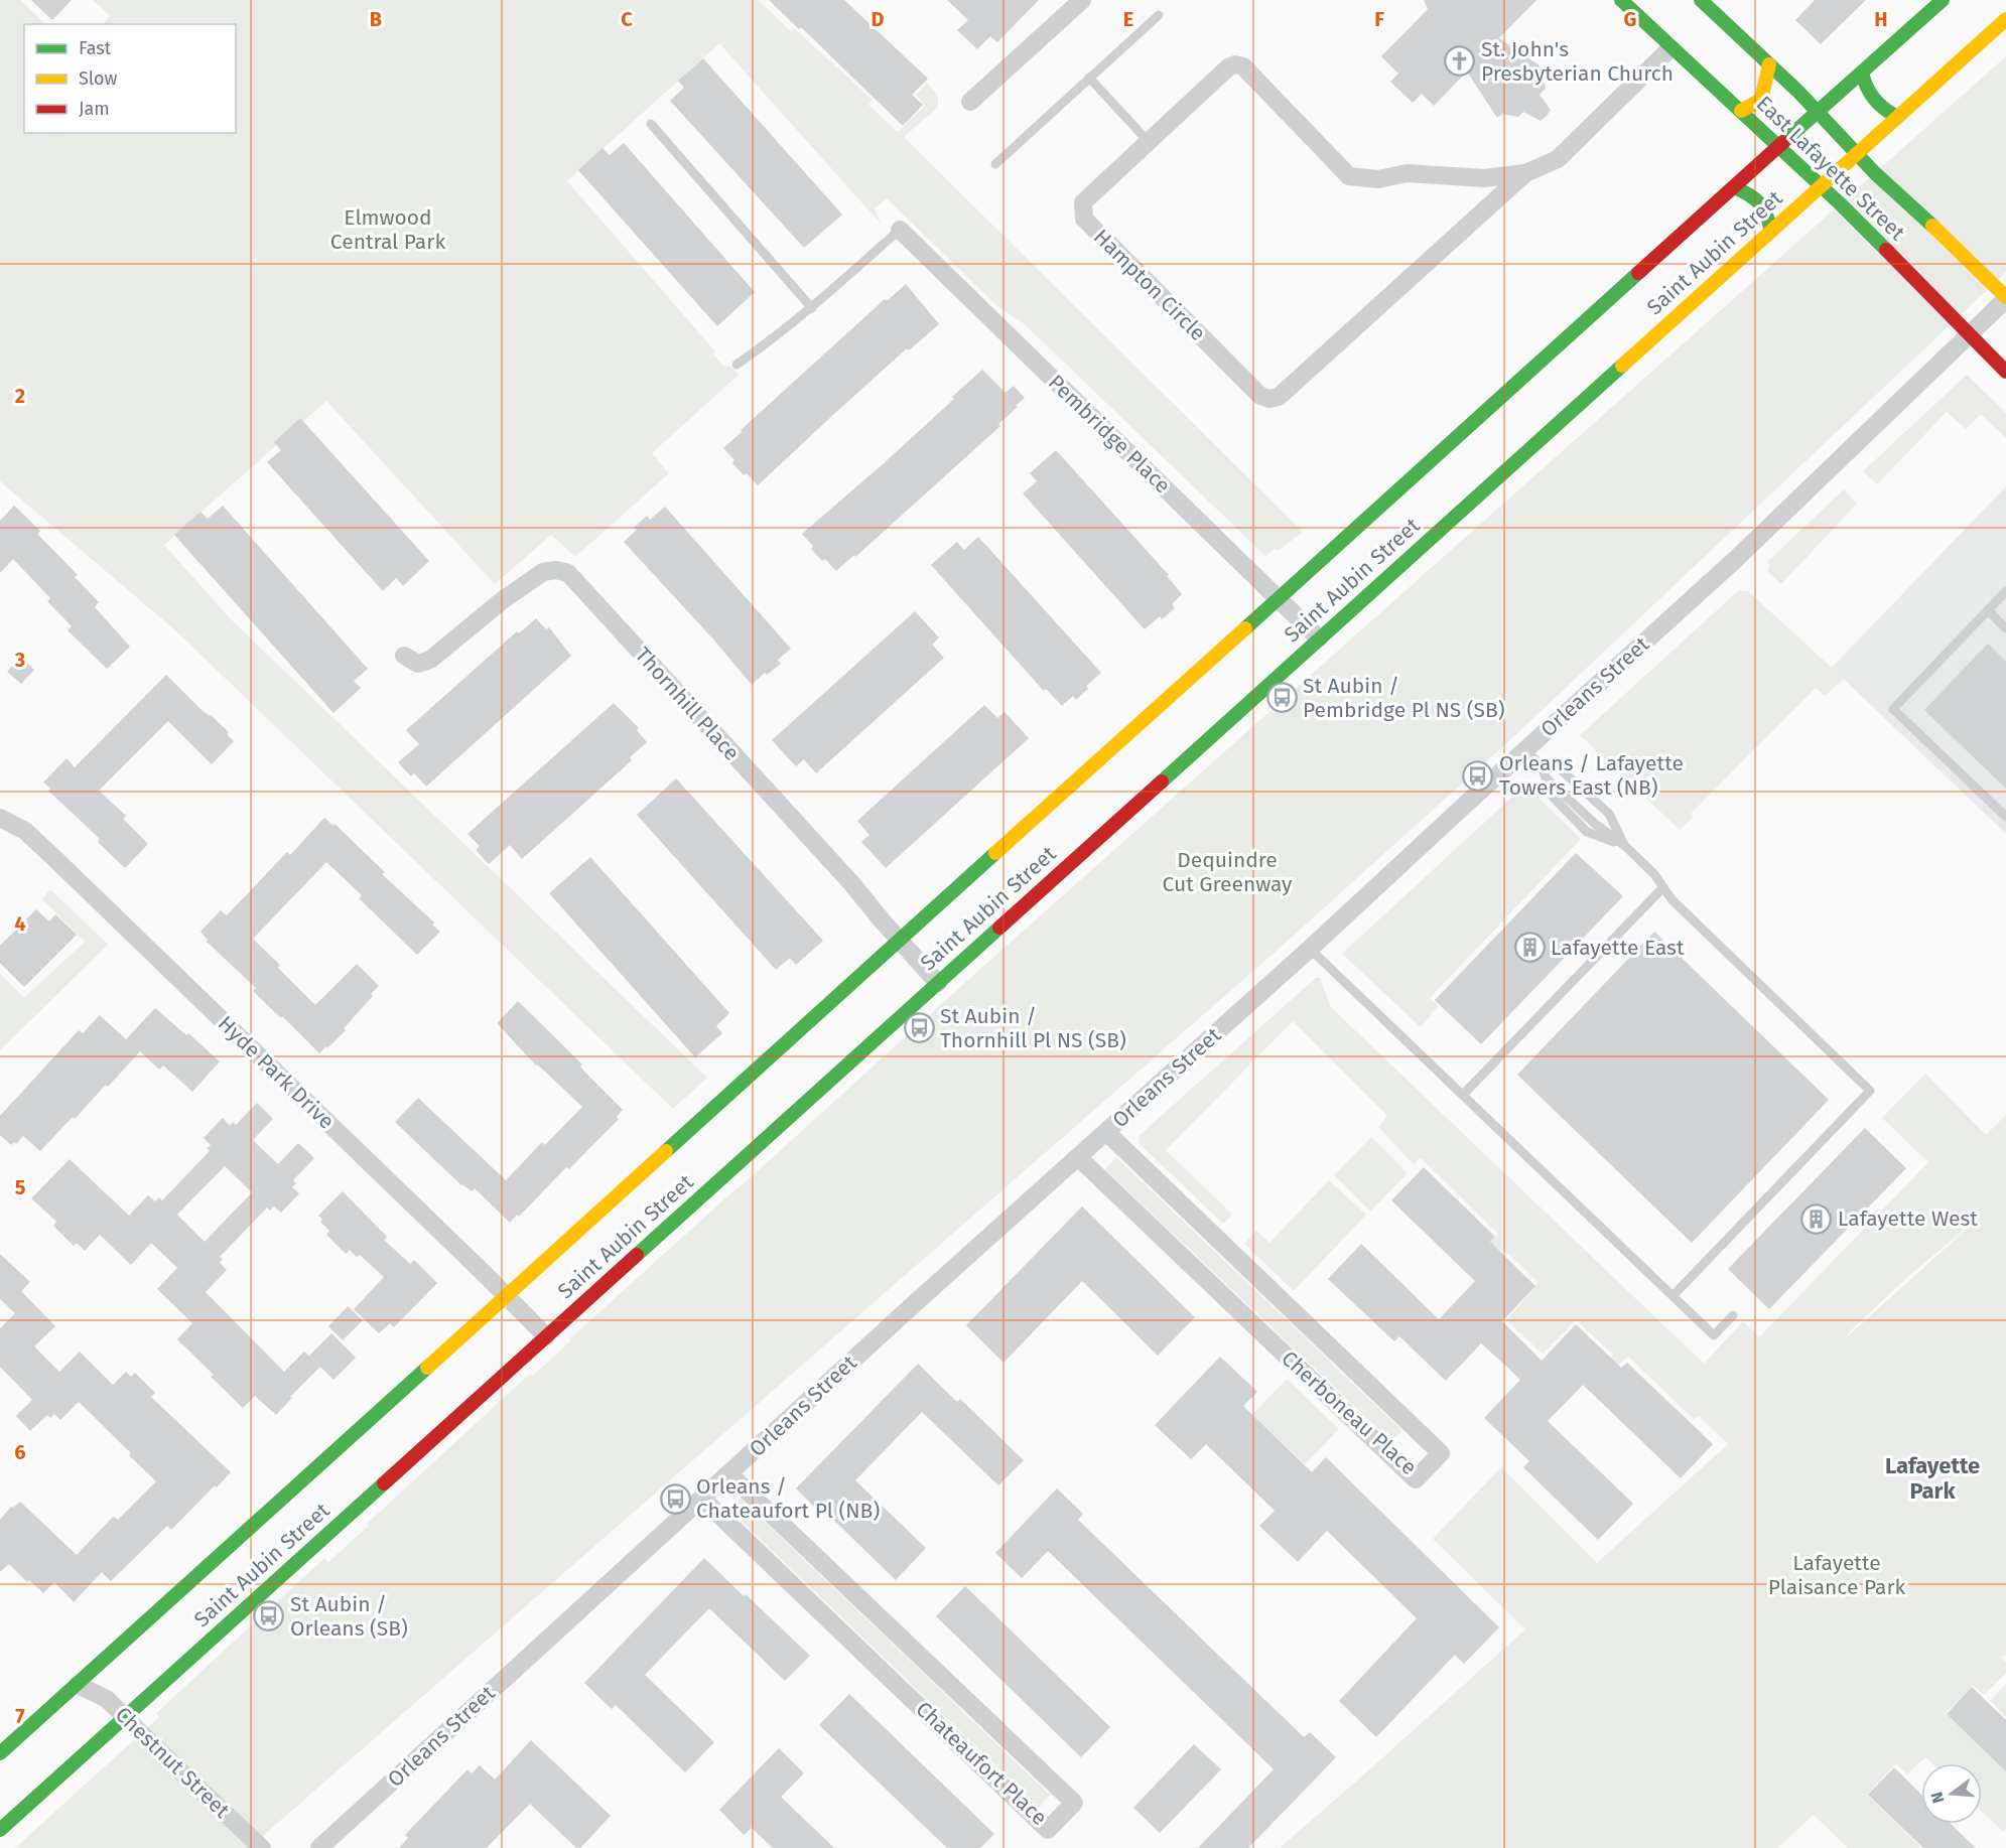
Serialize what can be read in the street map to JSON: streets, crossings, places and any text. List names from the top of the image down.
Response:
{
  "streets": {
    "main road": ["East Lafayette Street", "Saint Aubin Street"],
    "street": [
      "Hampton Circle",
      "Pembridge Place",
      "Orleans Street",
      "Thornhill Place",
      "Hyde Park Drive",
      "Cherboneau Place",
      "Chestnut Street",
      "Chateaufort Place"
    ]
  },
  "crossings": [
    ["East Lafayette Street", "Saint Aubin Street"],
    ["East Lafayette Street", "Orleans Street"],
    ["Saint Aubin Street", "Pembridge Place"],
    ["Saint Aubin Street", "Thornhill Place"],
    ["Saint Aubin Street", "Hyde Park Drive"],
    ["Saint Aubin Street", "Chestnut Street"],
    ["Orleans Street", "Cherboneau Place"],
    ["Orleans Street", "Chateaufort Place"]
  ],
  "districts": ["Lafayette Park"],
  "parks": ["Elmwood Central Park", "Dequindre Cut Greenway", "Lafayette Plaisance Park"],
  "places": {
    "church": ["St. John's Presbyterian Church"],
    "bus stop": [
      "St Aubin / Pembridge Pl NS (SB)",
      "Orleans / Lafayette Towers East (NB)",
      "St Aubin / Thornhill Pl NS (SB)",
      "Orleans / Chateaufort Pl (NB)",
      "St Aubin / Orleans (SB)"
    ],
    "building": ["Lafayette East", "Lafayette West"]
  },
  "legend": ["Fast", "Slow", "Jam"],
  "north": "left",
  "grid": {
    "columns": [
      "B",
      "C",
      "D",
      "E",
      "F",
      "G",
      "H"
    ],
    "rows": [
      "2",
      "3",
      "4",
      "5",
      "6",
      "7"
    ]
  }
}
